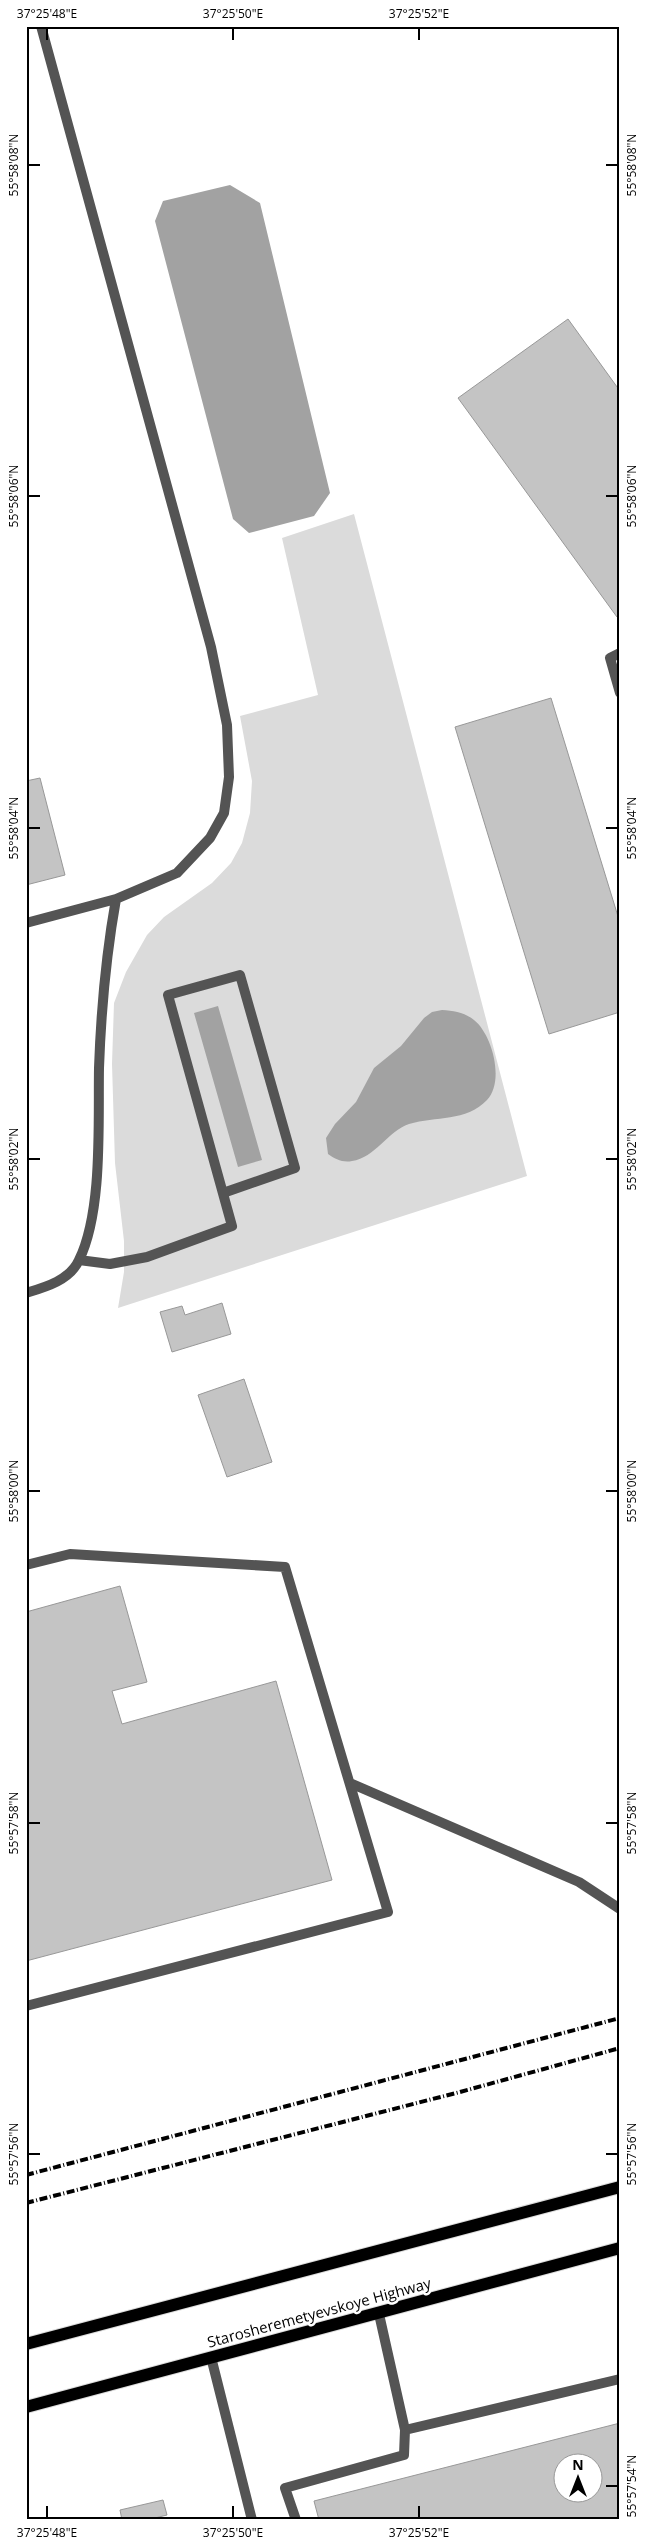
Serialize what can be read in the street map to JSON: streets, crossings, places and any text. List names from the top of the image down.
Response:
{
  "streets": {
    "main road": ["Starosheremetyevskoye Highway"]
  },
  "north": "top",
  "coordinates": [
    "37°25'48\"E",
    "37°25'50\"E",
    "37°25'52\"E",
    "55°58'08\"N",
    "55°58'06\"N",
    "55°58'04\"N",
    "55°58'02\"N",
    "55°58'00\"N",
    "55°57'58\"N",
    "55°57'56\"N",
    "55°57'54\"N"
  ]
}
